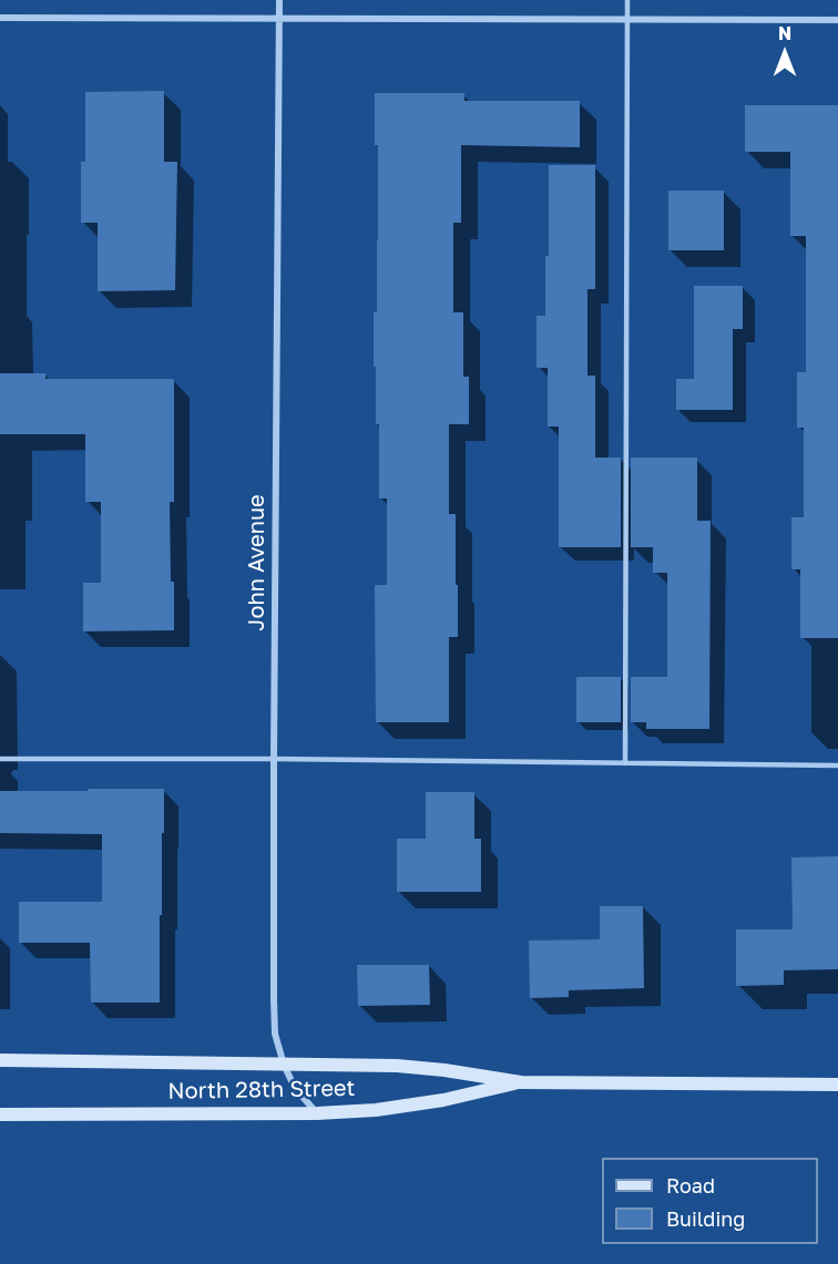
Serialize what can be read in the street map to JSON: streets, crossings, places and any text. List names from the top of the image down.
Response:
{
  "streets": {
    "main road": ["North 28th Street"],
    "street": ["John Avenue"]
  },
  "crossings": [
    ["John Avenue", "North 28th Street"]
  ],
  "legend": ["Road", "Building"],
  "north": "top"
}
